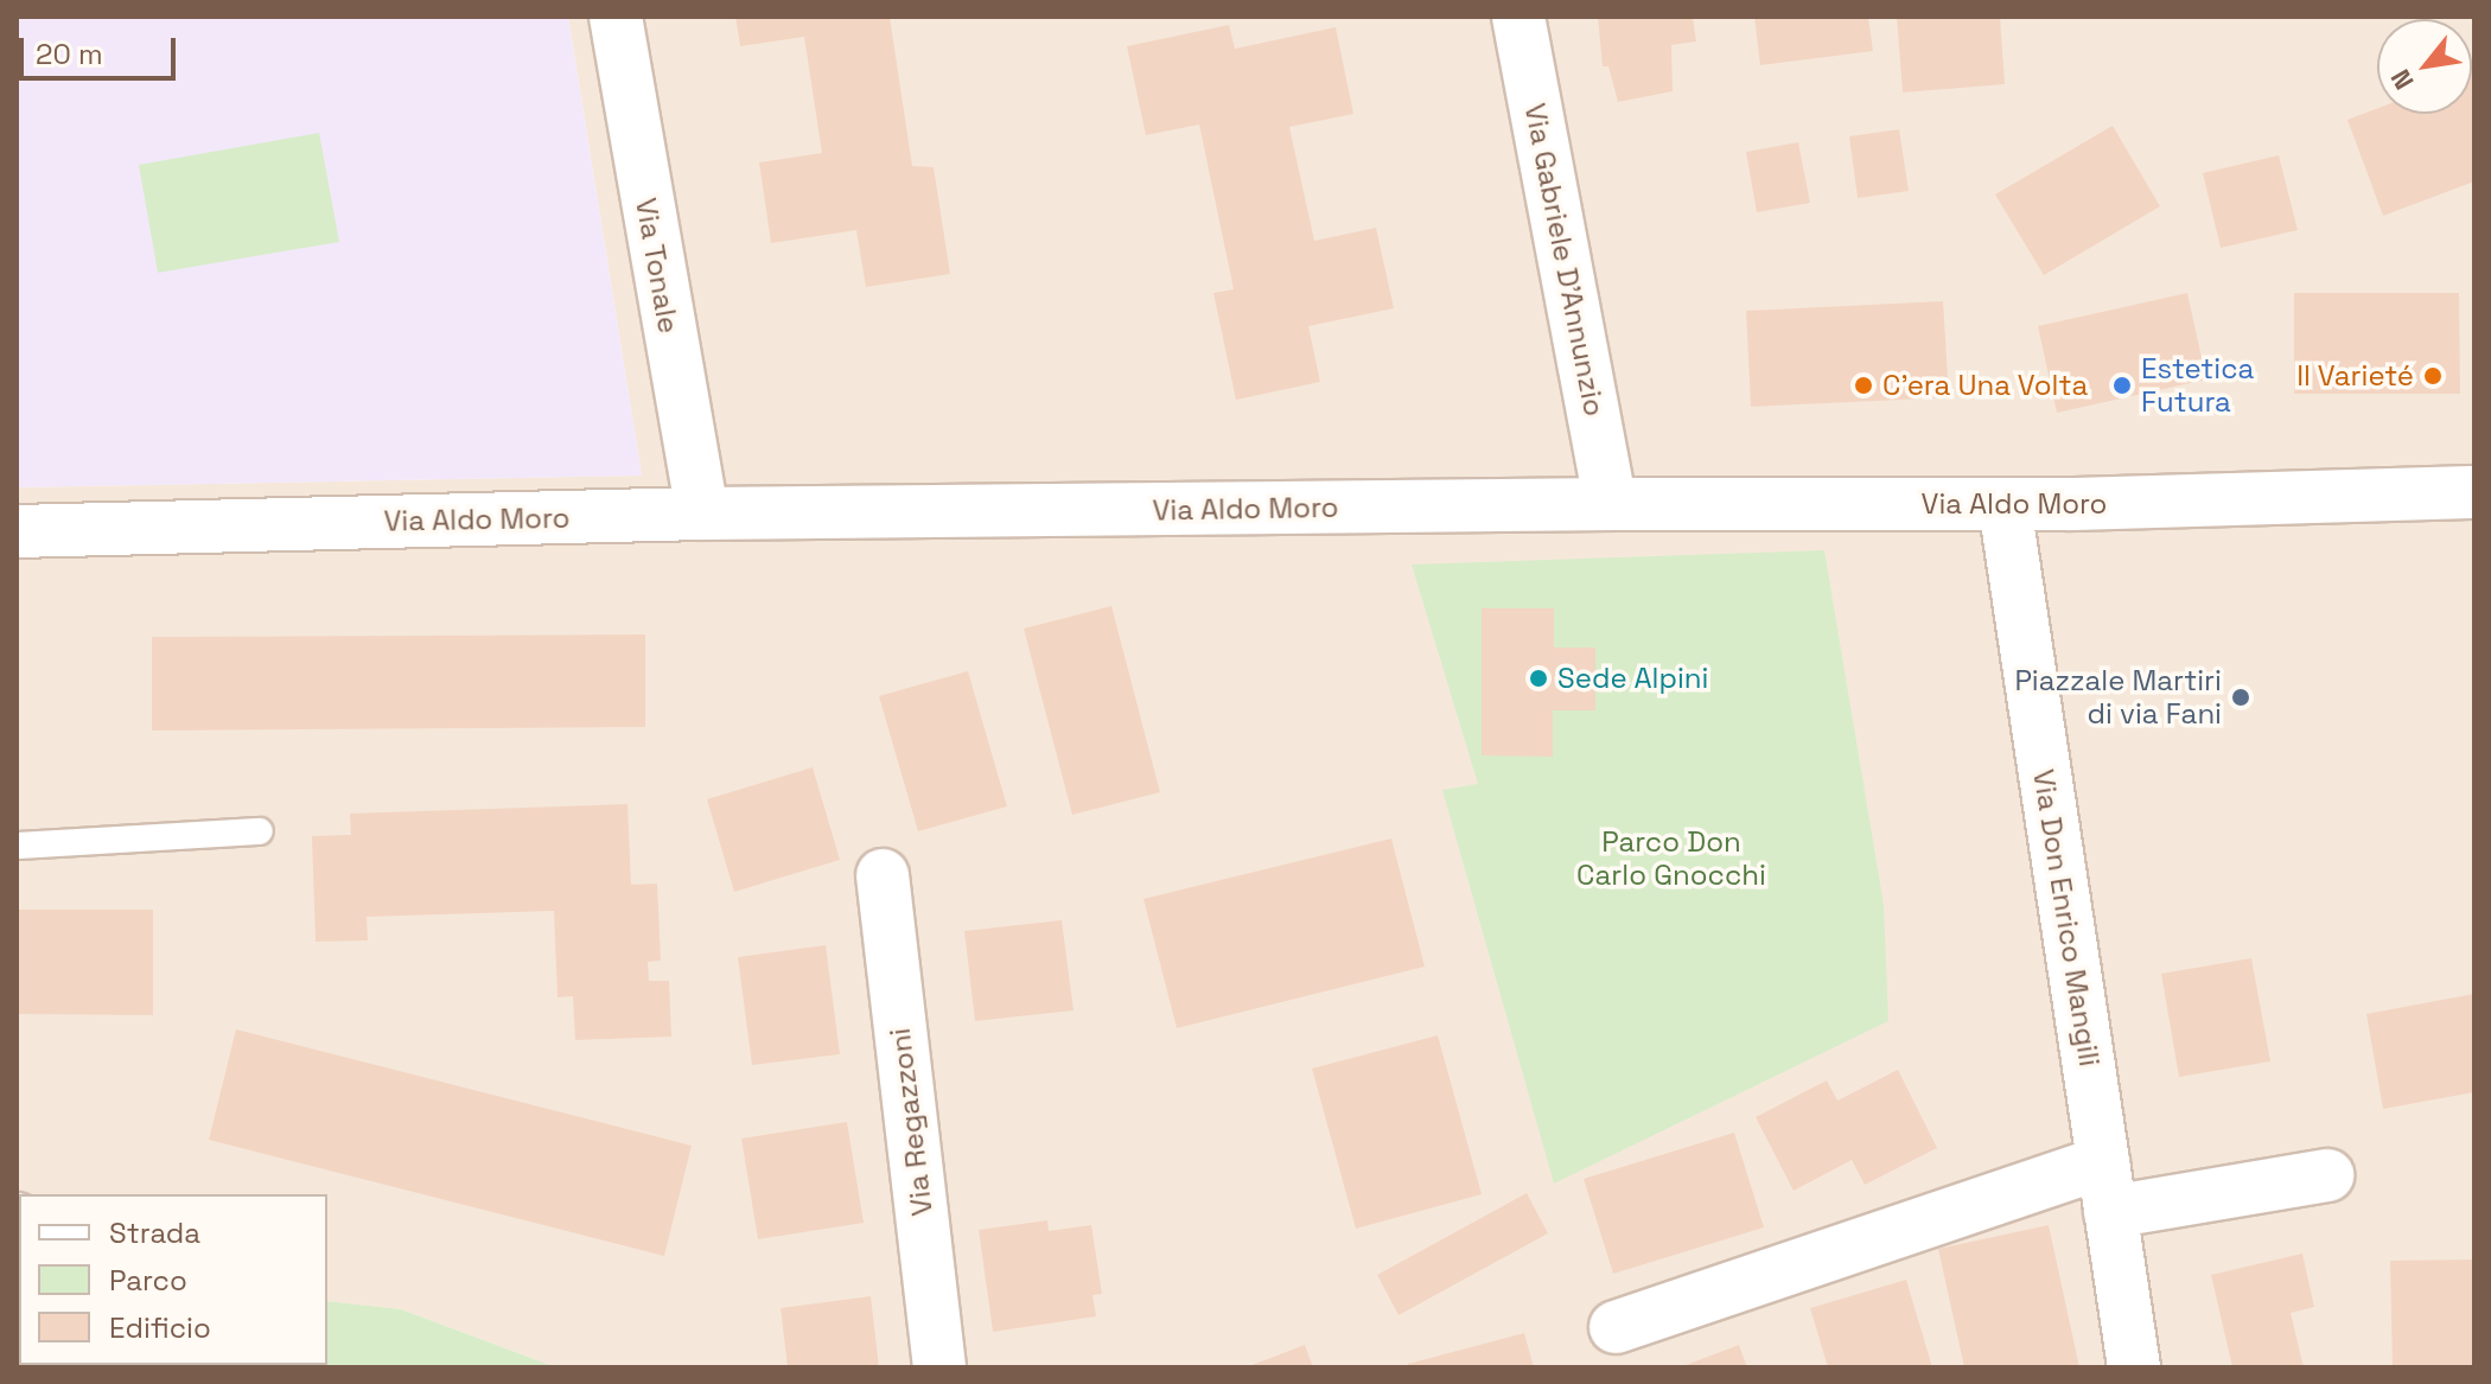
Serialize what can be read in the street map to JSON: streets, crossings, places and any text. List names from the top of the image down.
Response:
{
  "streets": {
    "street": [
      "Via Gabriele D'Annunzio",
      "Via Tonale",
      "Via Aldo Moro",
      "Via Don Enrico Mangili",
      "Via Regazzoni"
    ]
  },
  "crossings": [
    ["Via Gabriele D'Annunzio", "Via Aldo Moro"],
    ["Via Tonale", "Via Aldo Moro"],
    ["Via Aldo Moro", "Via Don Enrico Mangili"]
  ],
  "parks": ["Parco Don Carlo Gnocchi"],
  "places": [
    "Il Varieté",
    "C'era Una Volta",
    "Estetica Futura",
    "Sede Alpini",
    "Piazzale Martiri di via Fani"
  ],
  "legend": ["Strada", "Parco", "Edificio"],
  "scale_bar": "20 m",
  "north": "bottom left"
}
